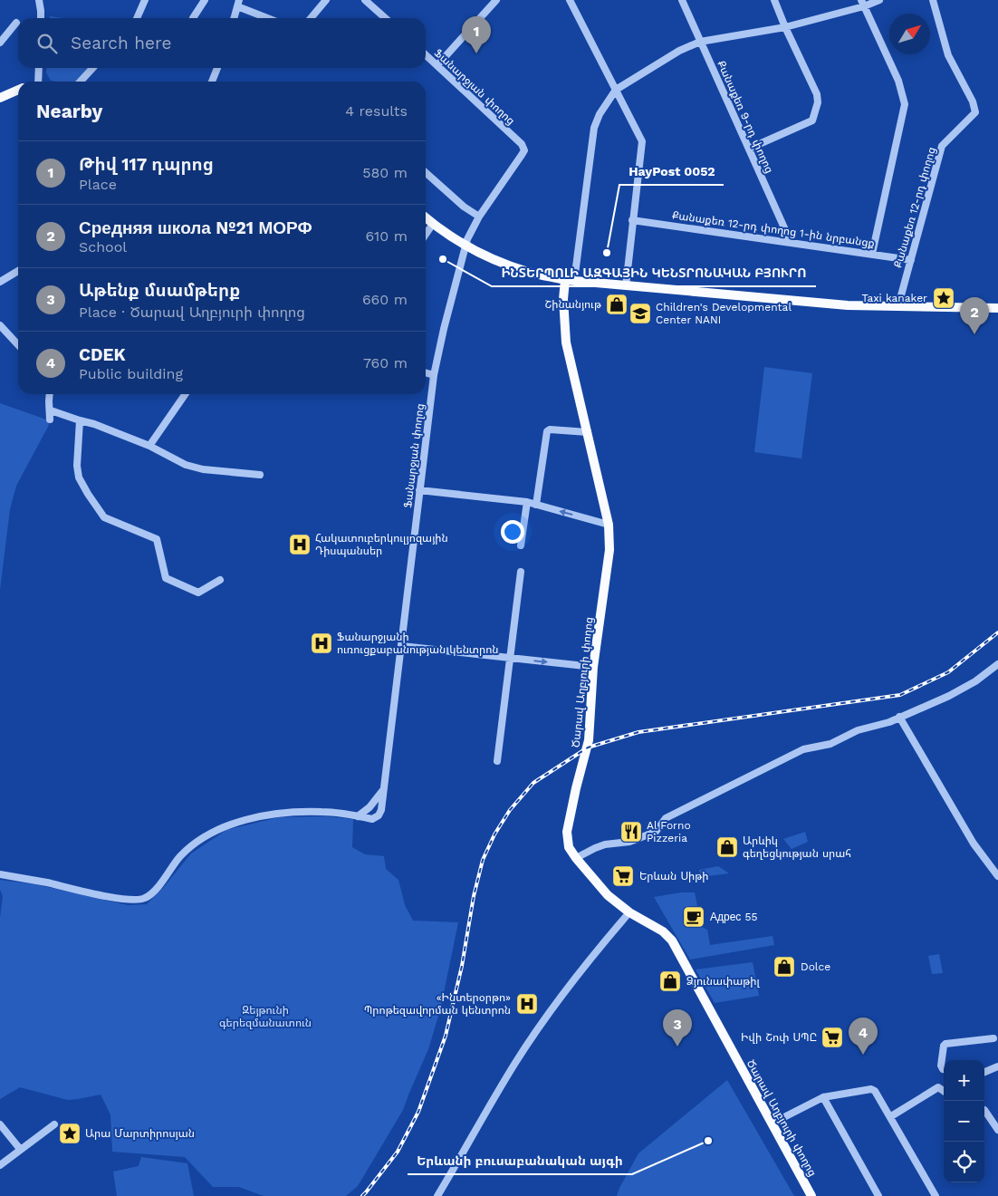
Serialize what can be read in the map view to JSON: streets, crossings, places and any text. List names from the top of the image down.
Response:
{
  "streets": {
    "main road": ["Ծարավ Աղբյուրի փողոց"],
    "street": [
      "Ֆանարջյան փողոց",
      "Քանաքեռ 9-րդ փողոց",
      "Քանաքեռ 12-րդ փողոց",
      "Քանաքեռ 12-րդ փողոց 1-ին նրբանցք"
    ]
  },
  "crossings": [
    ["Քանաքեռ 9-րդ փողոց", "Քանաքեռ 12-րդ փողոց 1-ին նրբանցք"],
    ["Քանաքեռ 12-րդ փողոց", "Քանաքեռ 12-րդ փողոց 1-ին նրբանցք"]
  ],
  "parks": ["Զեյթունի գերեզմանատուն"],
  "places": {
    "other": ["HayPost 0052", "ԻՆՏԵՐՊՈԼԻ ԱԶԳԱՅԻՆ ԿԵՆՏՐՈՆԱԿԱՆ ԲՅՈՒՐՈ", "Երևանի բուսաբանական այգի"],
    "place": ["Taxi kanaker", "Արա Մարտիրոսյան"],
    "shop": [
      "Շինանյութ",
      "Արևիկ գեղեցկության սրահ",
      "Dolce",
      "Ձյունափաթիլ"
    ],
    "school or university": ["Children's Developmental Center NANI"],
    "hospital": ["Հակատուբերկուլյոզային Դիսպանսեր", "Ֆանարջյանի ուռուցքաբանության կենտրոն", "«Ինտերօրթո» Պրոթեզավորման կենտրոն"],
    "restaurant": ["Al Forno Pizzeria"],
    "supermarket": ["Երևան Սիթի", "Իվի Շոփ ՍՊԸ"],
    "cafe": ["Адрес 55"]
  },
  "north": "top right",
  "page": {
    "pins": [
      "1",
      "2",
      "3",
      "4"
    ],
    "search": "Search here",
    "heading": ["Nearby", "4 results"],
    "list": [
      {
        "mark": "1",
        "name": "Թիվ 117 դպրոց",
        "note": "Place",
        "value": "580 m"
      },
      {
        "mark": "2",
        "name": "Средняя школа №21 МОРФ",
        "note": "School",
        "value": "610 m"
      },
      {
        "mark": "3",
        "name": "Աթենք մսամթերք",
        "note": "Place · Ծարավ Աղբյուրի փողոց",
        "value": "660 m"
      },
      {
        "mark": "4",
        "name": "CDEK",
        "note": "Public building",
        "value": "760 m"
      }
    ],
    "map_buttons": ["+", "−"]
  }
}
